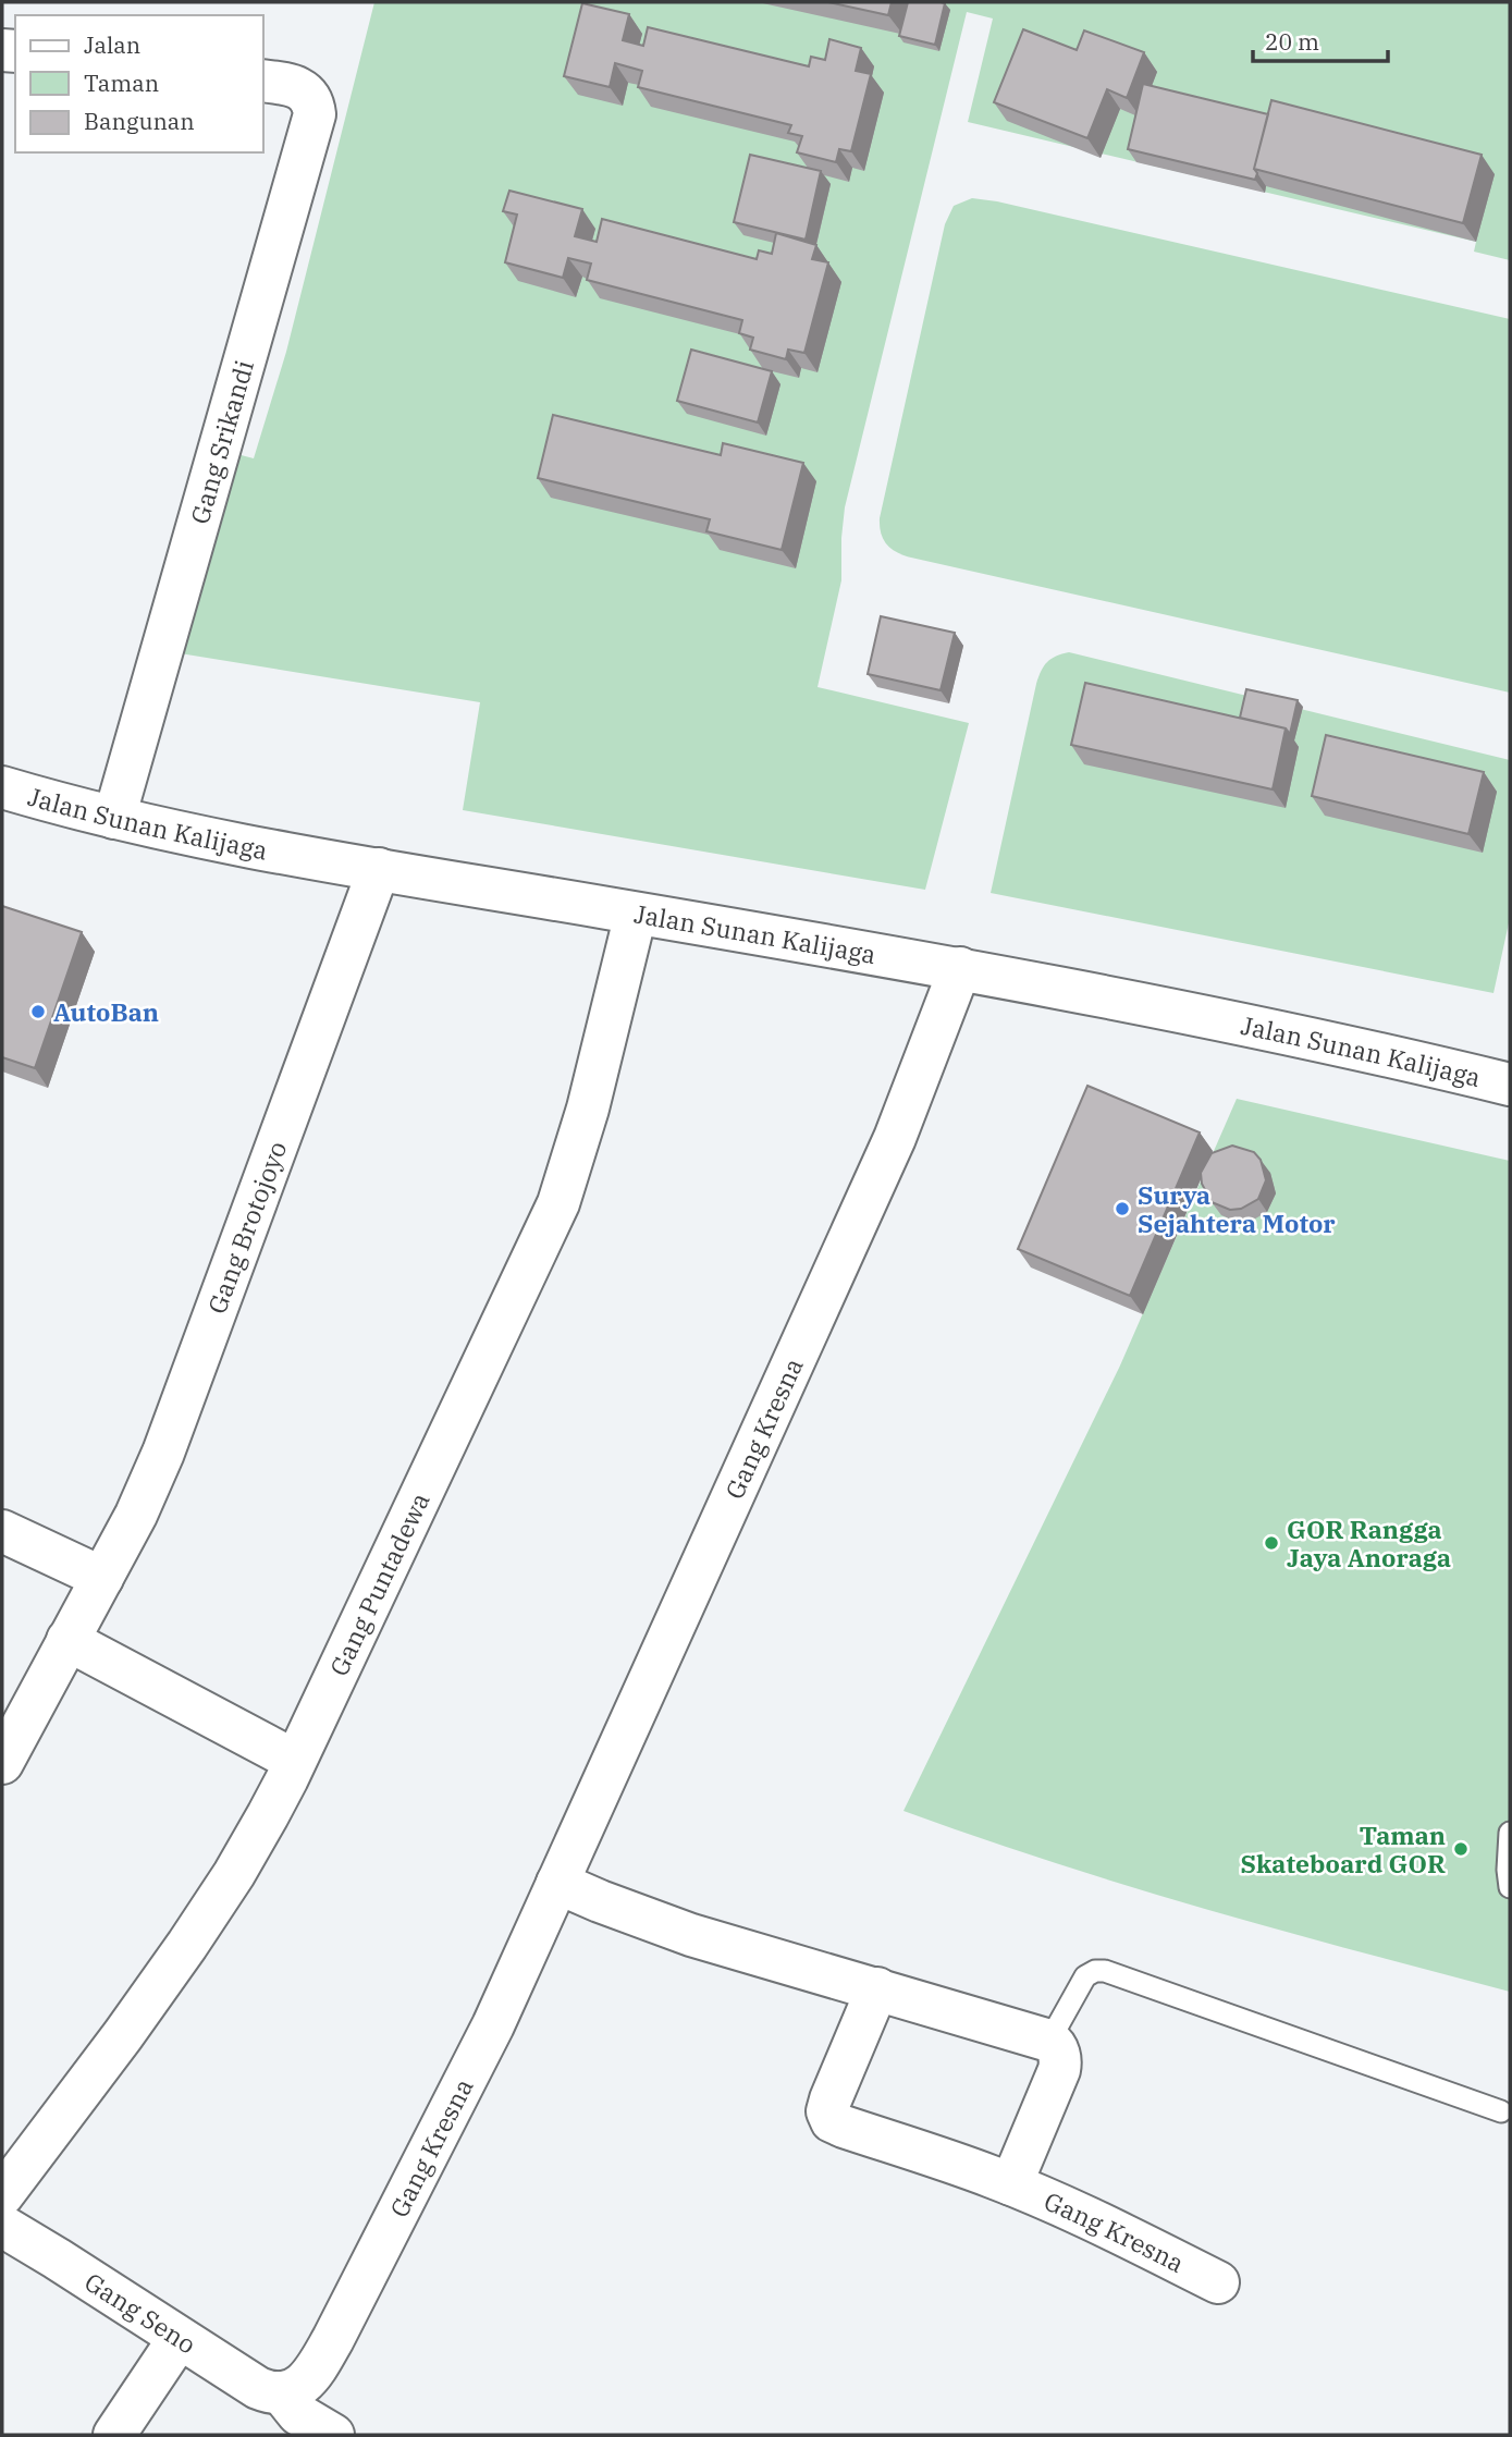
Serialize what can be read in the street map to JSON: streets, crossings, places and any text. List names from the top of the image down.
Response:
{
  "streets": {
    "street": [
      "Gang Srikandi",
      "Jalan Sunan Kalijaga",
      "Gang Brotojoyo",
      "Gang Kresna",
      "Gang Puntadewa",
      "Gang Seno"
    ]
  },
  "crossings": [
    ["Gang Srikandi", "Jalan Sunan Kalijaga"],
    ["Jalan Sunan Kalijaga", "Gang Brotojoyo"],
    ["Jalan Sunan Kalijaga", "Gang Kresna"],
    ["Jalan Sunan Kalijaga", "Gang Puntadewa"],
    ["Gang Kresna", "Gang Seno"]
  ],
  "places": [
    "AutoBan",
    "Surya Sejahtera Motor",
    "GOR Rangga Jaya Anoraga",
    "Taman Skateboard GOR"
  ],
  "legend": ["Jalan", "Taman", "Bangunan"],
  "scale_bar": "20 m"
}
